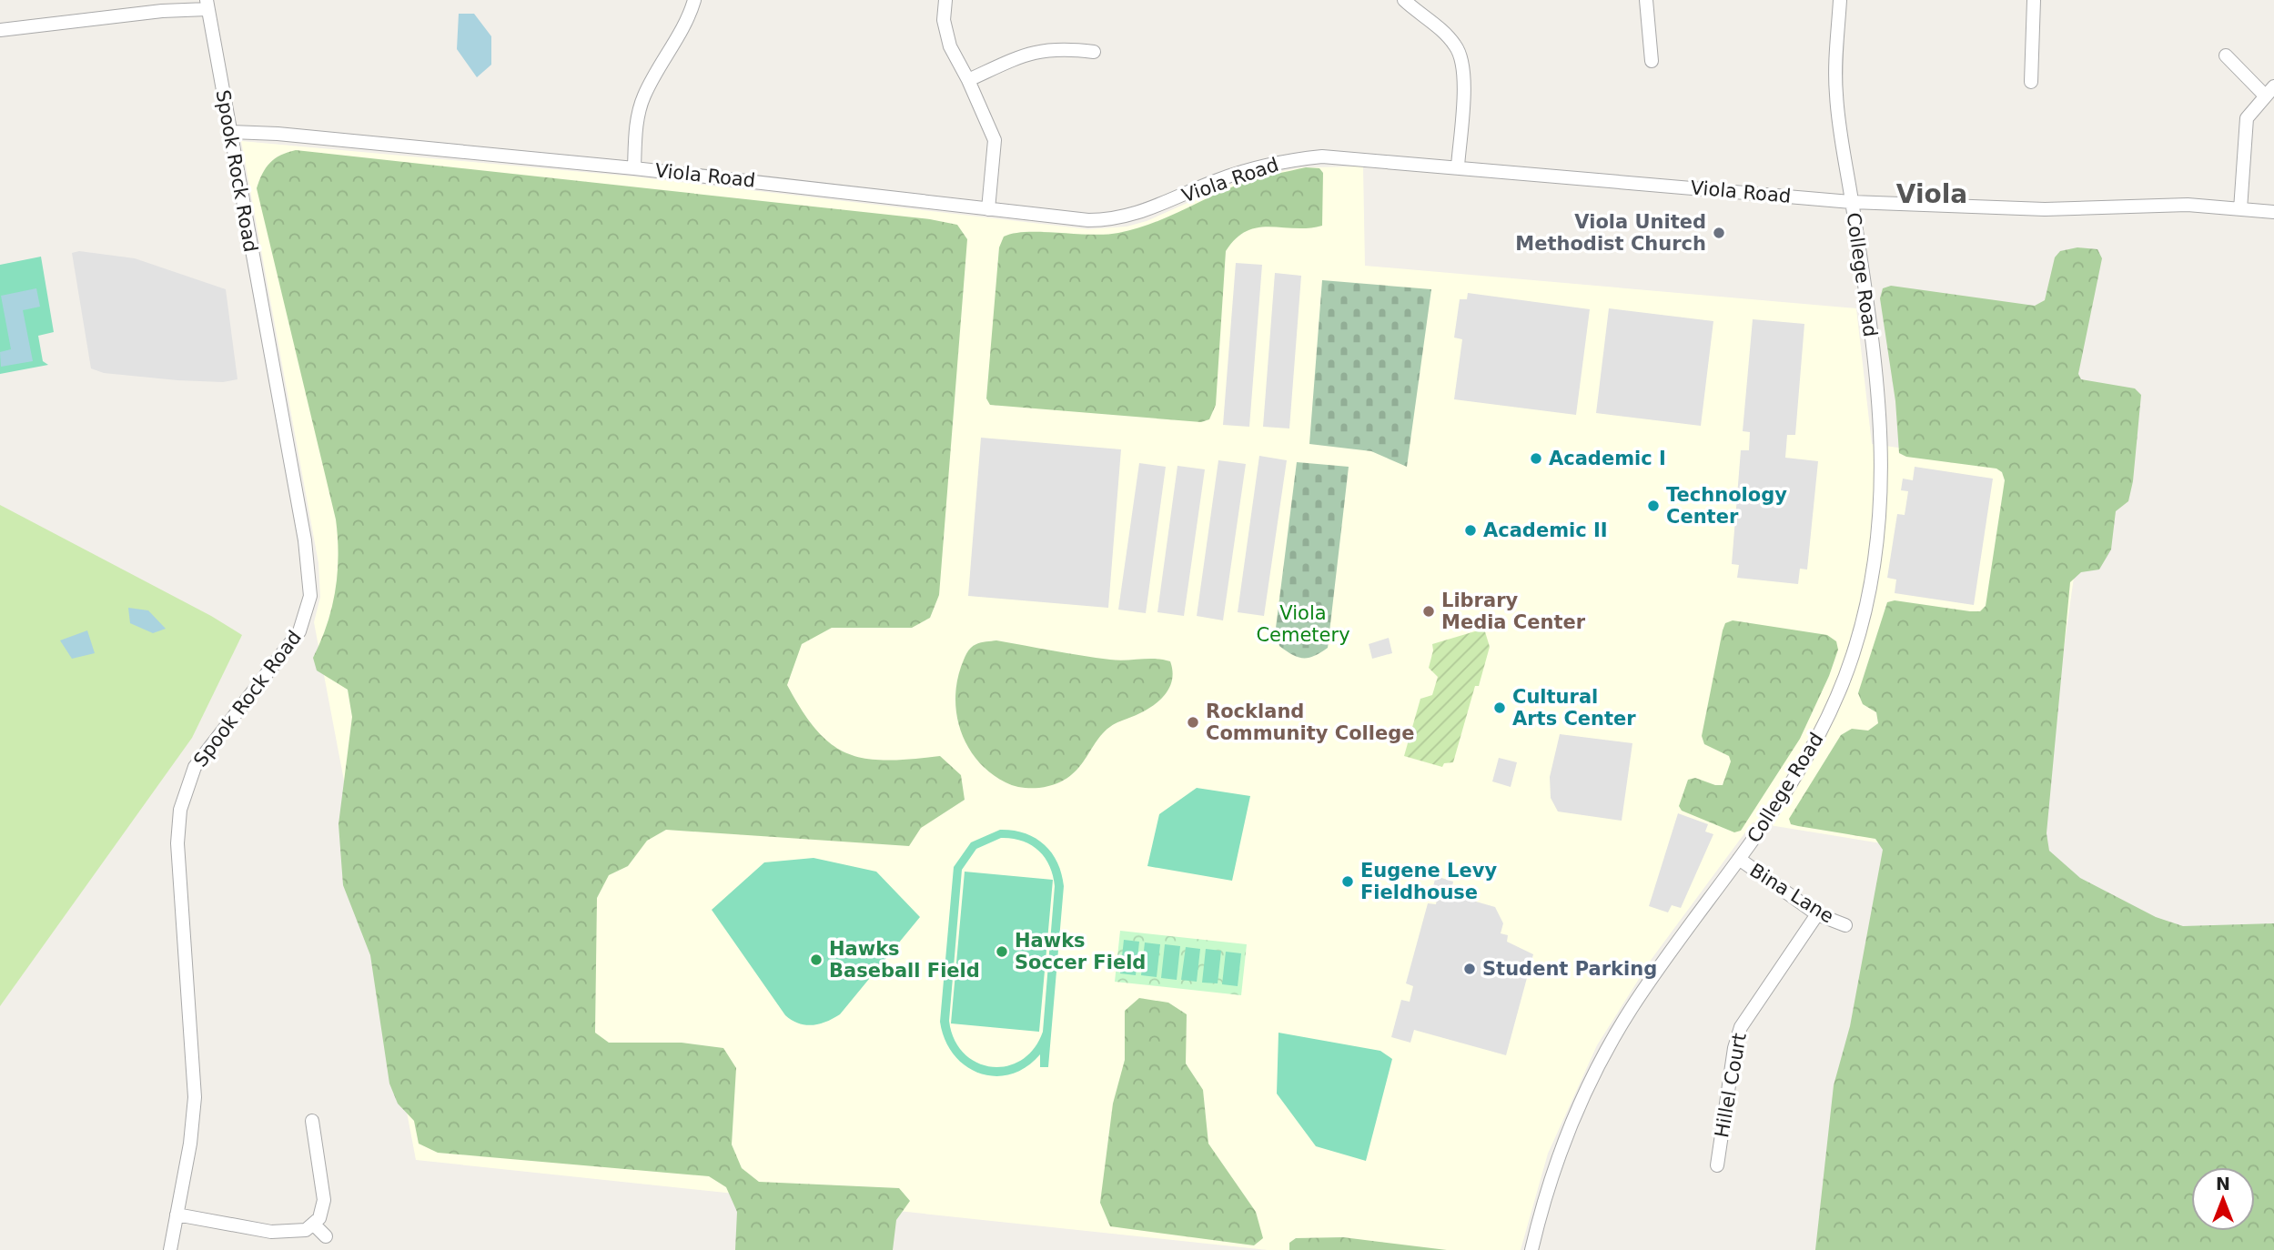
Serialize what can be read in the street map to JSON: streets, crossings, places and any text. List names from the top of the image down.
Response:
{
  "streets": {
    "street": [
      "Spook Rock Road",
      "Viola Road",
      "College Road",
      "Bina Lane",
      "Hillel Court"
    ]
  },
  "crossings": [
    ["Spook Rock Road", "Viola Road"],
    ["Viola Road", "College Road"],
    ["College Road", "Bina Lane"],
    ["Bina Lane", "Hillel Court"]
  ],
  "districts": ["Viola"],
  "parks": ["Viola Cemetery"],
  "places": [
    "Viola United Methodist Church",
    "Academic I",
    "Technology Center",
    "Academic II",
    "Library Media Center",
    "Cultural Arts Center",
    "Rockland Community College",
    "Eugene Levy Fieldhouse",
    "Hawks Soccer Field",
    "Hawks Baseball Field",
    "Student Parking"
  ],
  "north": "top"
}
